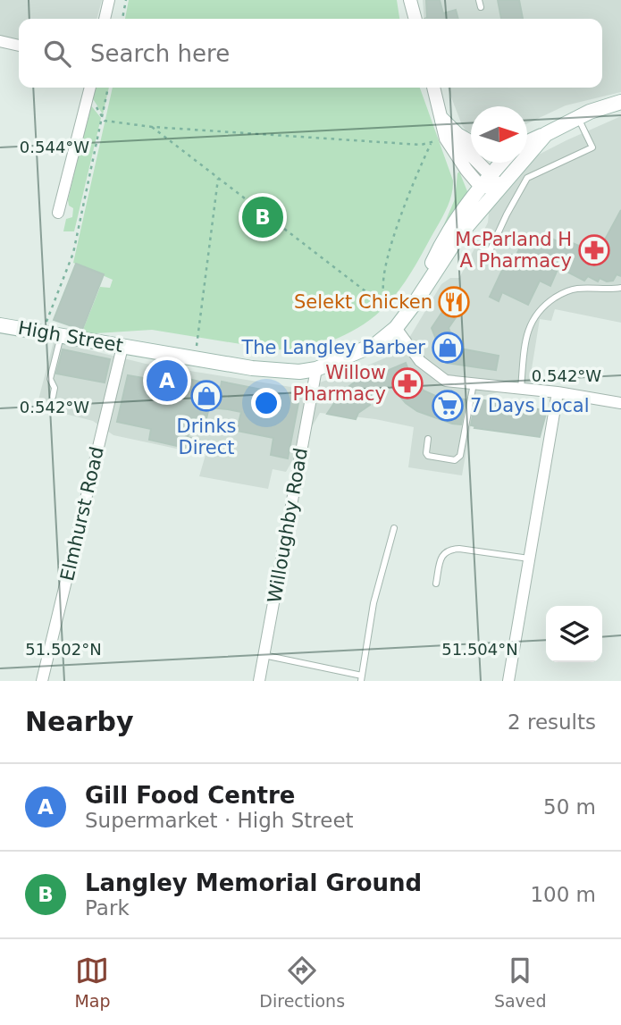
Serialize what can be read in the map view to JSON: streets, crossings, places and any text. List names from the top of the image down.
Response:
{
  "streets": {
    "main road": ["High Street"],
    "street": ["Elmhurst Road", "Willoughby Road"]
  },
  "crossings": [
    ["High Street", "Elmhurst Road"],
    ["High Street", "Willoughby Road"]
  ],
  "places": {
    "pharmacy": ["McParland H A Pharmacy", "Willow Pharmacy"],
    "restaurant": ["Selekt Chicken"],
    "shop": ["The Langley Barber", "Drinks Direct"],
    "supermarket": ["7 Days Local"]
  },
  "north": "right",
  "page": {
    "search": "Search here",
    "pins": ["B", "A"],
    "heading": ["Nearby", "2 results"],
    "list": [
      {
        "mark": "A",
        "name": "Gill Food Centre",
        "note": "Supermarket · High Street",
        "value": "50 m"
      },
      {
        "mark": "B",
        "name": "Langley Memorial Ground",
        "note": "Park",
        "value": "100 m"
      }
    ],
    "nav": ["Map", "Directions", "Saved"]
  },
  "coordinates": [
    "0.544°W",
    "0.542°W",
    "51.502°N",
    "51.504°N"
  ]
}
